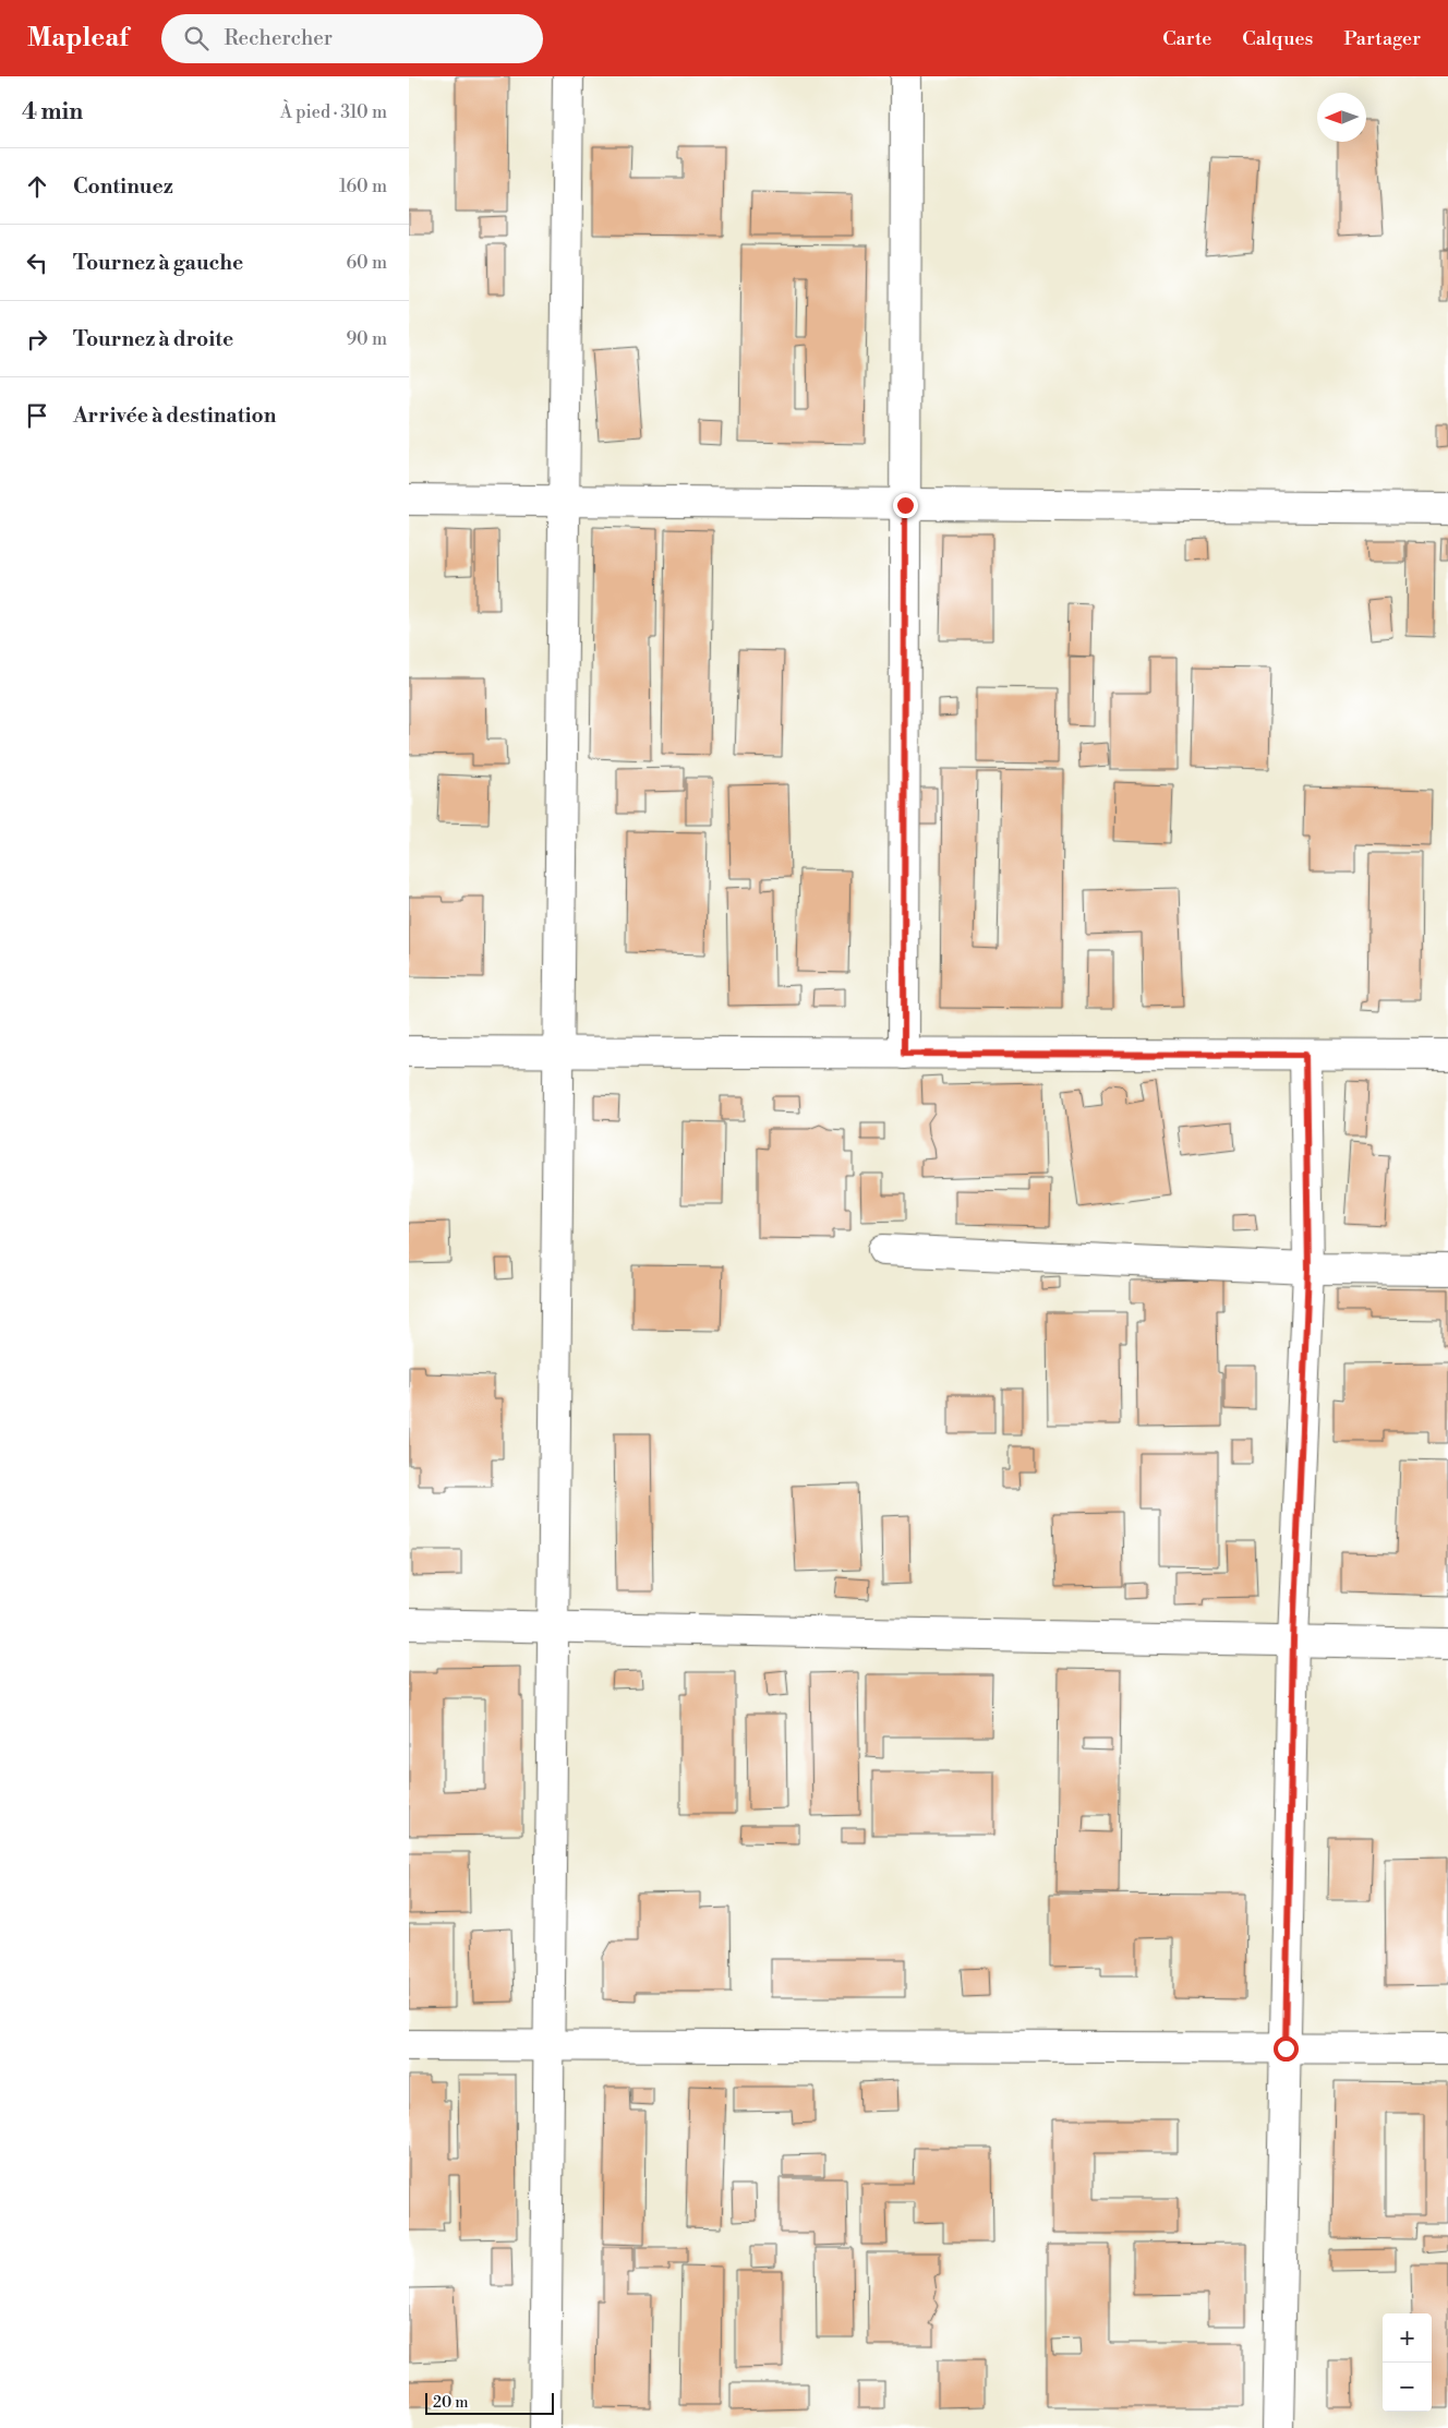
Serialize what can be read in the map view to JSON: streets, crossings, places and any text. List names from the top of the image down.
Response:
{
  "scale_bar": "20 m",
  "north": "left",
  "page": {
    "header": "Mapleaf",
    "search": "Rechercher",
    "nav": ["Carte", "Calques", "Partager"],
    "heading": ["4 min", "À pied · 310 m"],
    "list": [
      ["Continuez", "160 m"],
      ["Tournez à gauche", "60 m"],
      ["Tournez à droite", "90 m"],
      "Arrivée à destination"
    ],
    "map_buttons": ["+", "−"],
    "scale": "20 m"
  }
}
